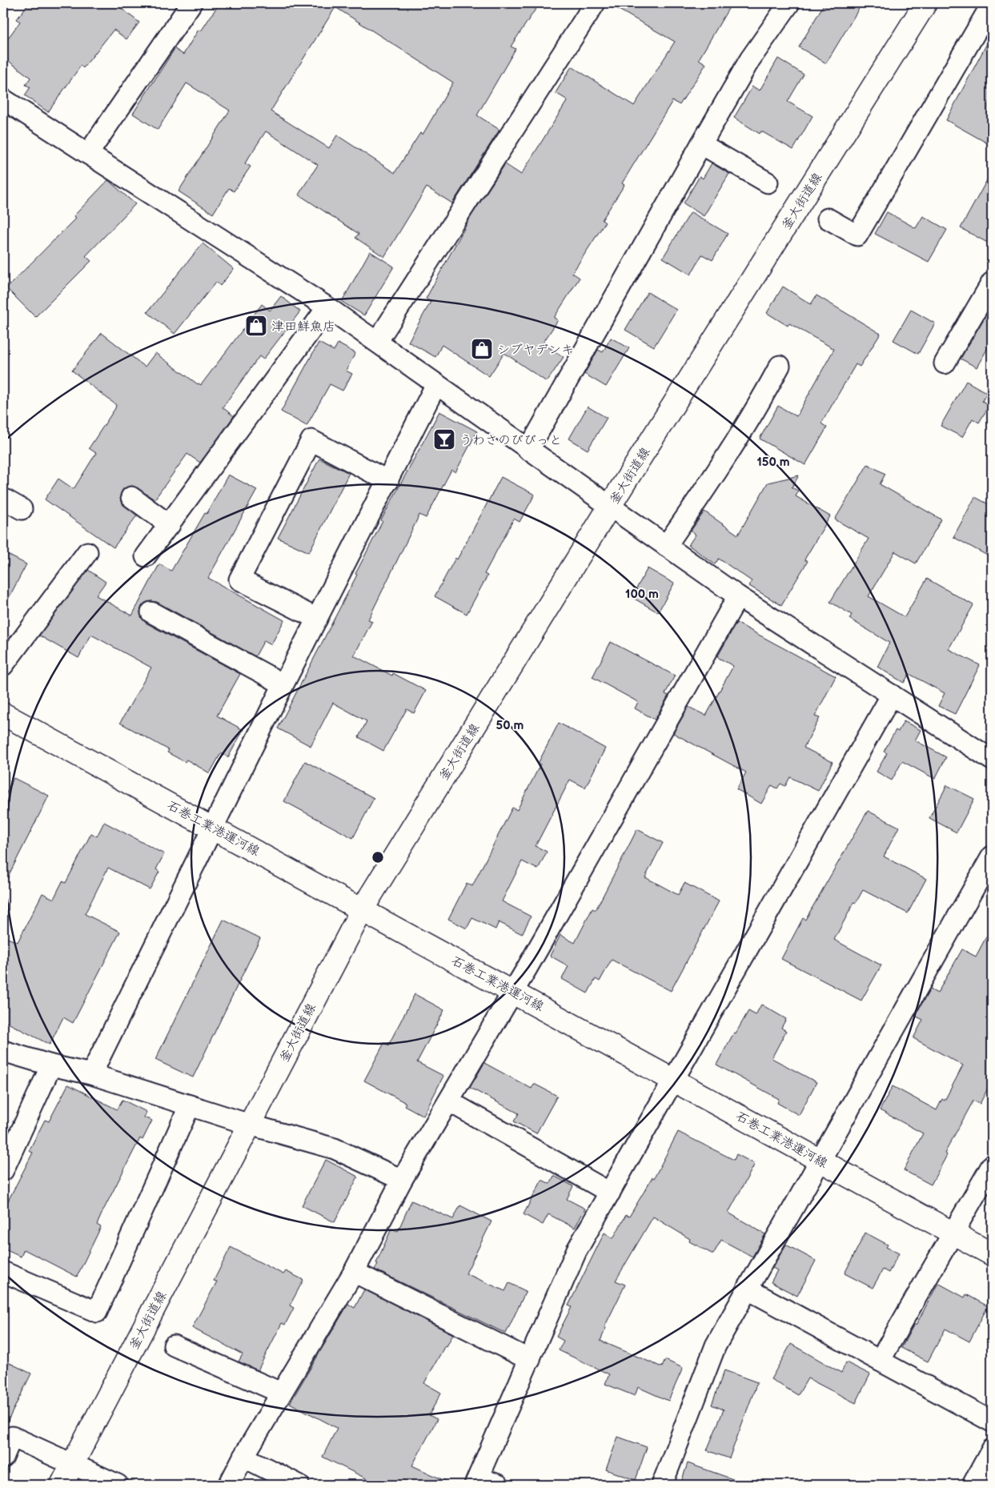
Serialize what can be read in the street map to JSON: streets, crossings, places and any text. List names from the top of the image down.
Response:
{
  "streets": {
    "street": ["釜大街道線", "石巻工業港運河線"]
  },
  "crossings": [
    ["釜大街道線", "石巻工業港運河線"]
  ],
  "places": {
    "shop": ["津田鮮魚店", "シブヤデンキ"],
    "bar": ["うわさのびびっと"]
  },
  "rings": ["150 m", "100 m", "50 m"]
}
